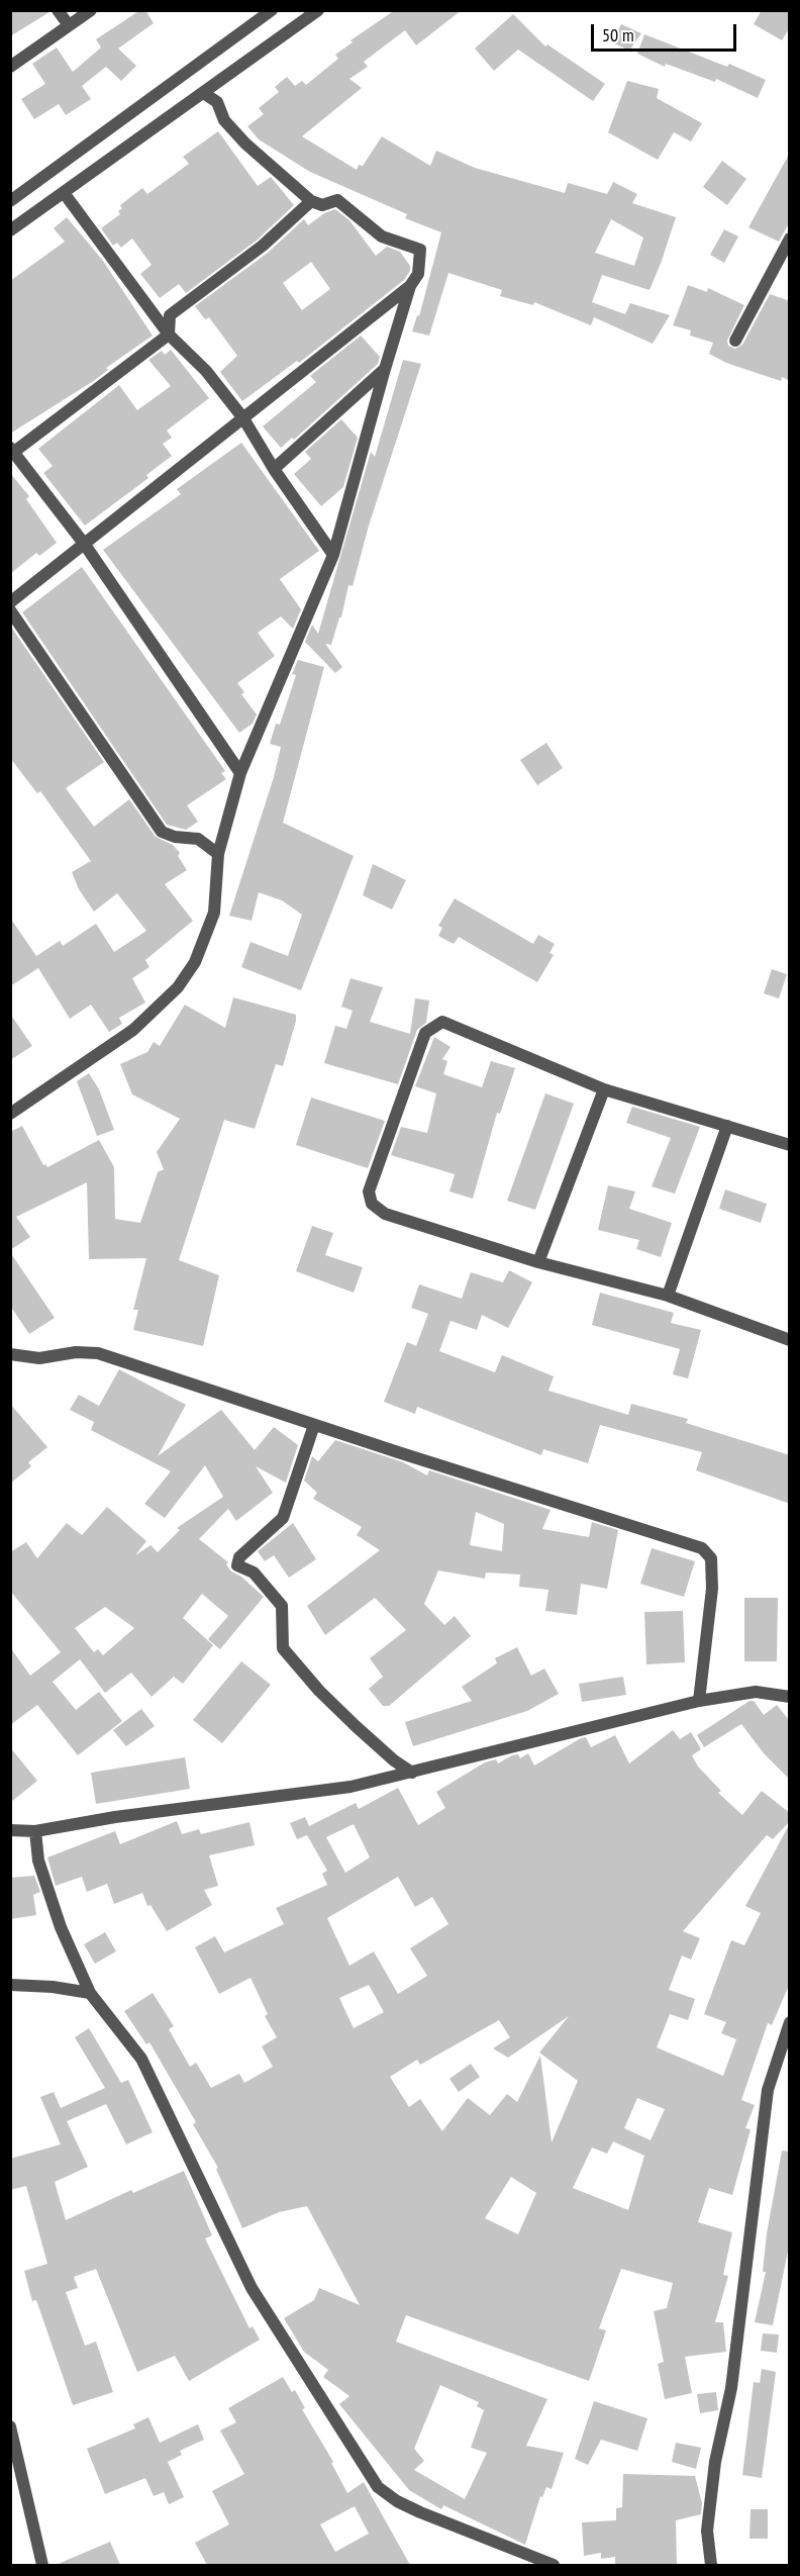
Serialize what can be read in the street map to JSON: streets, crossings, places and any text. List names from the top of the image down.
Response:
{
  "scale_bar": "50 m"
}
